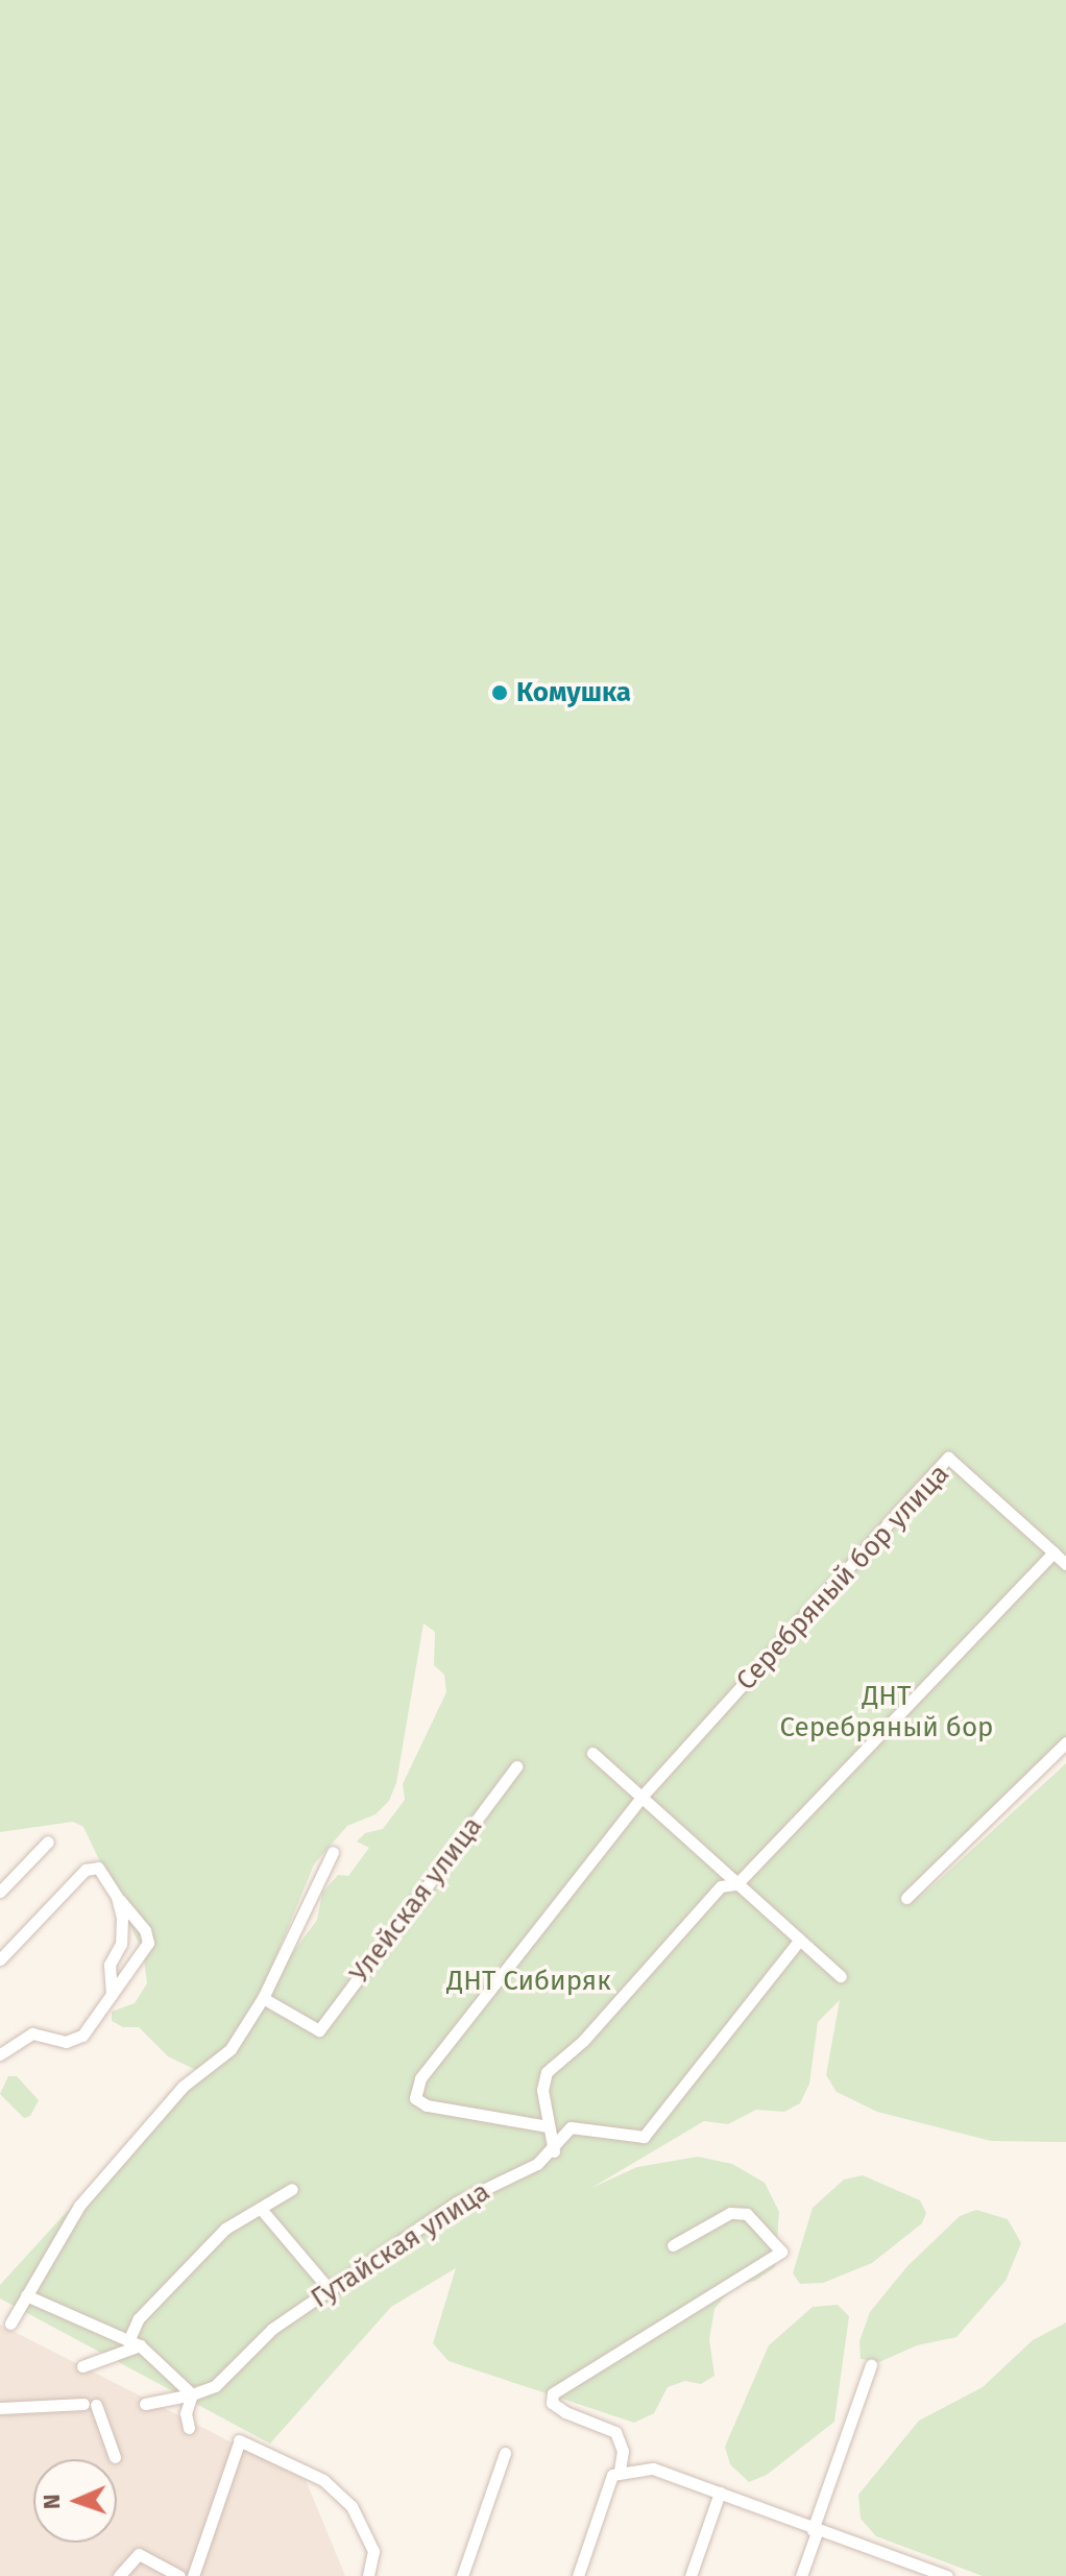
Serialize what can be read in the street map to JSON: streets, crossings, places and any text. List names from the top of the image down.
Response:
{
  "streets": {
    "street": ["Серебряный бор улица", "Улейская улица", "Гутайская улица"]
  },
  "parks": ["ДНТ Серебряный бор", "ДНТ Сибиряк"],
  "places": ["Комушка"],
  "north": "left"
}
